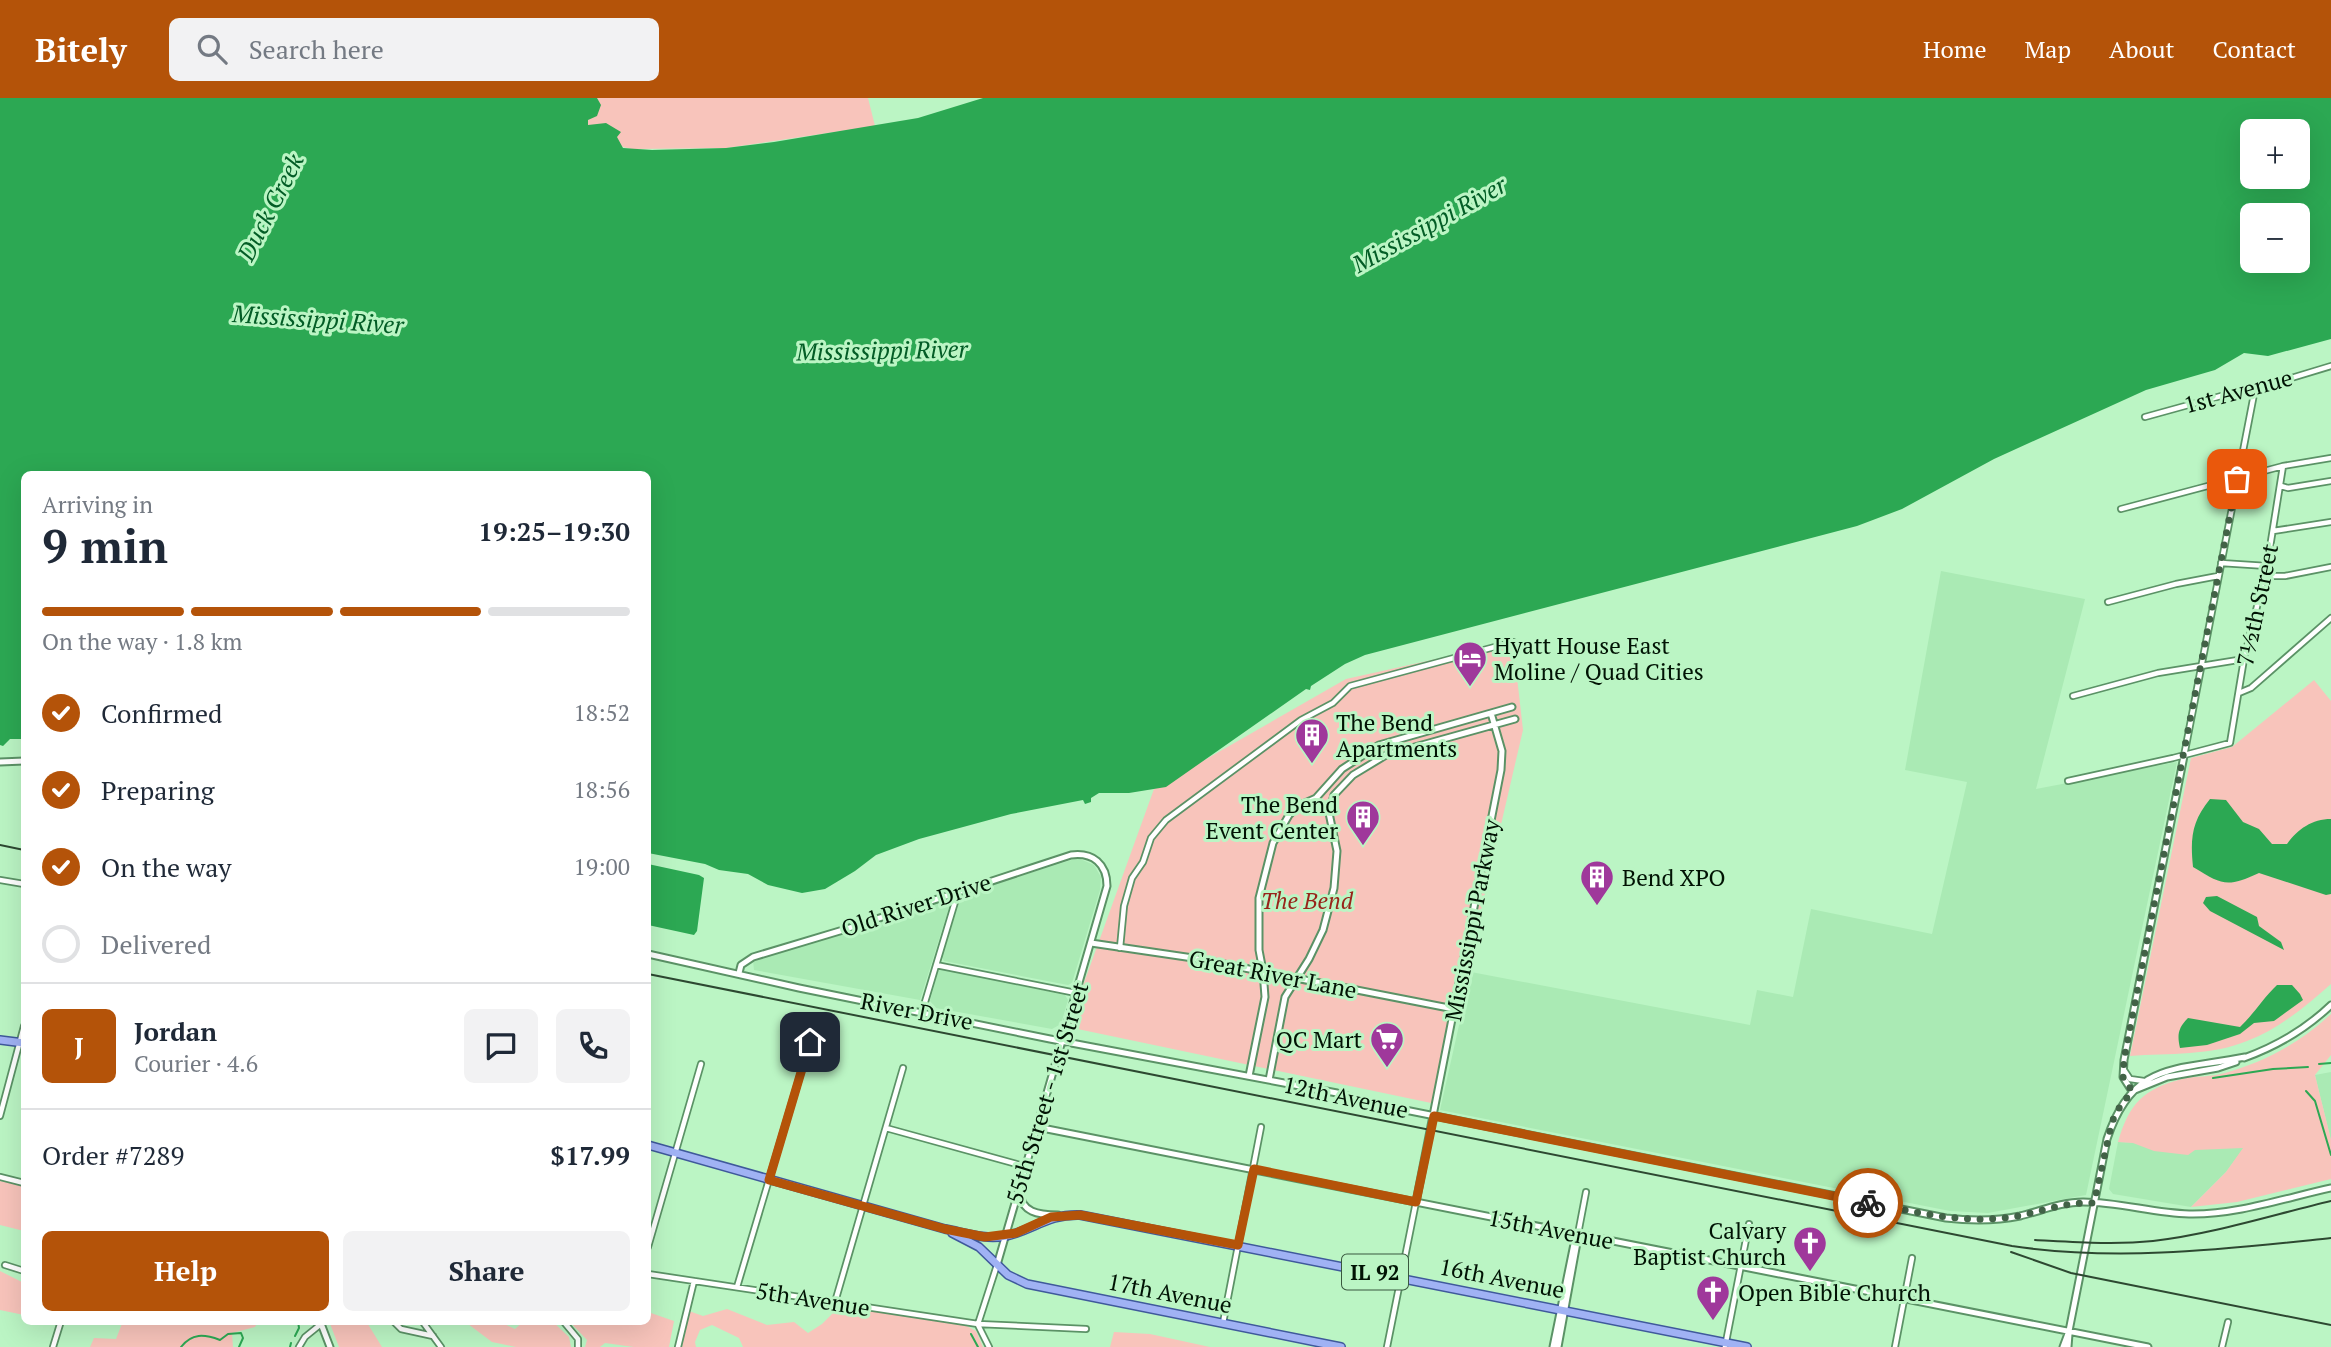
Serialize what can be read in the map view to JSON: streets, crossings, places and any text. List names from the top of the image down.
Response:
{
  "streets": {
    "main road": ["IL 92", "16th Avenue", "17th Avenue"],
    "street": [
      "1st Avenue",
      "7½th Street",
      "Old River Drive",
      "Mississippi Parkway",
      "Great River Lane",
      "River Drive",
      "55th Street - 1st Street",
      "12th Avenue",
      "15th Avenue",
      "5th Avenue"
    ]
  },
  "crossings": [
    ["Old River Drive", "River Drive"],
    ["Old River Drive", "55th Street - 1st Street"],
    ["Mississippi Parkway", "Great River Lane"],
    ["Mississippi Parkway", "12th Avenue"],
    ["Mississippi Parkway", "15th Avenue"],
    ["Great River Lane", "55th Street - 1st Street"],
    ["River Drive", "55th Street - 1st Street"],
    ["River Drive", "12th Avenue"],
    ["55th Street - 1st Street", "12th Avenue"],
    ["55th Street - 1st Street", "15th Avenue"],
    ["55th Street - 1st Street", "IL 92"],
    ["55th Street - 1st Street", "16th Avenue"],
    ["55th Street - 1st Street", "17th Avenue"],
    ["55th Street - 1st Street", "5th Avenue"],
    ["IL 92", "16th Avenue"],
    ["IL 92", "17th Avenue"]
  ],
  "water": ["Duck Creek", "Mississippi River"],
  "parks": ["The Bend"],
  "places": {
    "hotel": ["Hyatt House East Moline / Quad Cities"],
    "building": ["The Bend Apartments", "The Bend Event Center", "Bend XPO"],
    "supermarket": ["QC Mart"],
    "church": ["Calvary Baptist Church", "Open Bible Church"]
  },
  "page": {
    "header": "Bitely",
    "search": "Search here",
    "nav": [
      "Home",
      "Map",
      "About",
      "Contact"
    ],
    "map_buttons": ["+", "−"],
    "heading": ["9 min", "Arriving in", "19:25–19:30"],
    "panel": [
      "Jordan",
      "Courier · 4.6",
      "Order #7289",
      "$17.99"
    ],
    "bar": "On the way · 1.8 km",
    "list": [
      ["Confirmed", "18:52"],
      ["Preparing", "18:56"],
      ["On the way", "19:00"],
      "Delivered"
    ],
    "round": "J",
    "buttons": ["Help", "Share"]
  }
}
